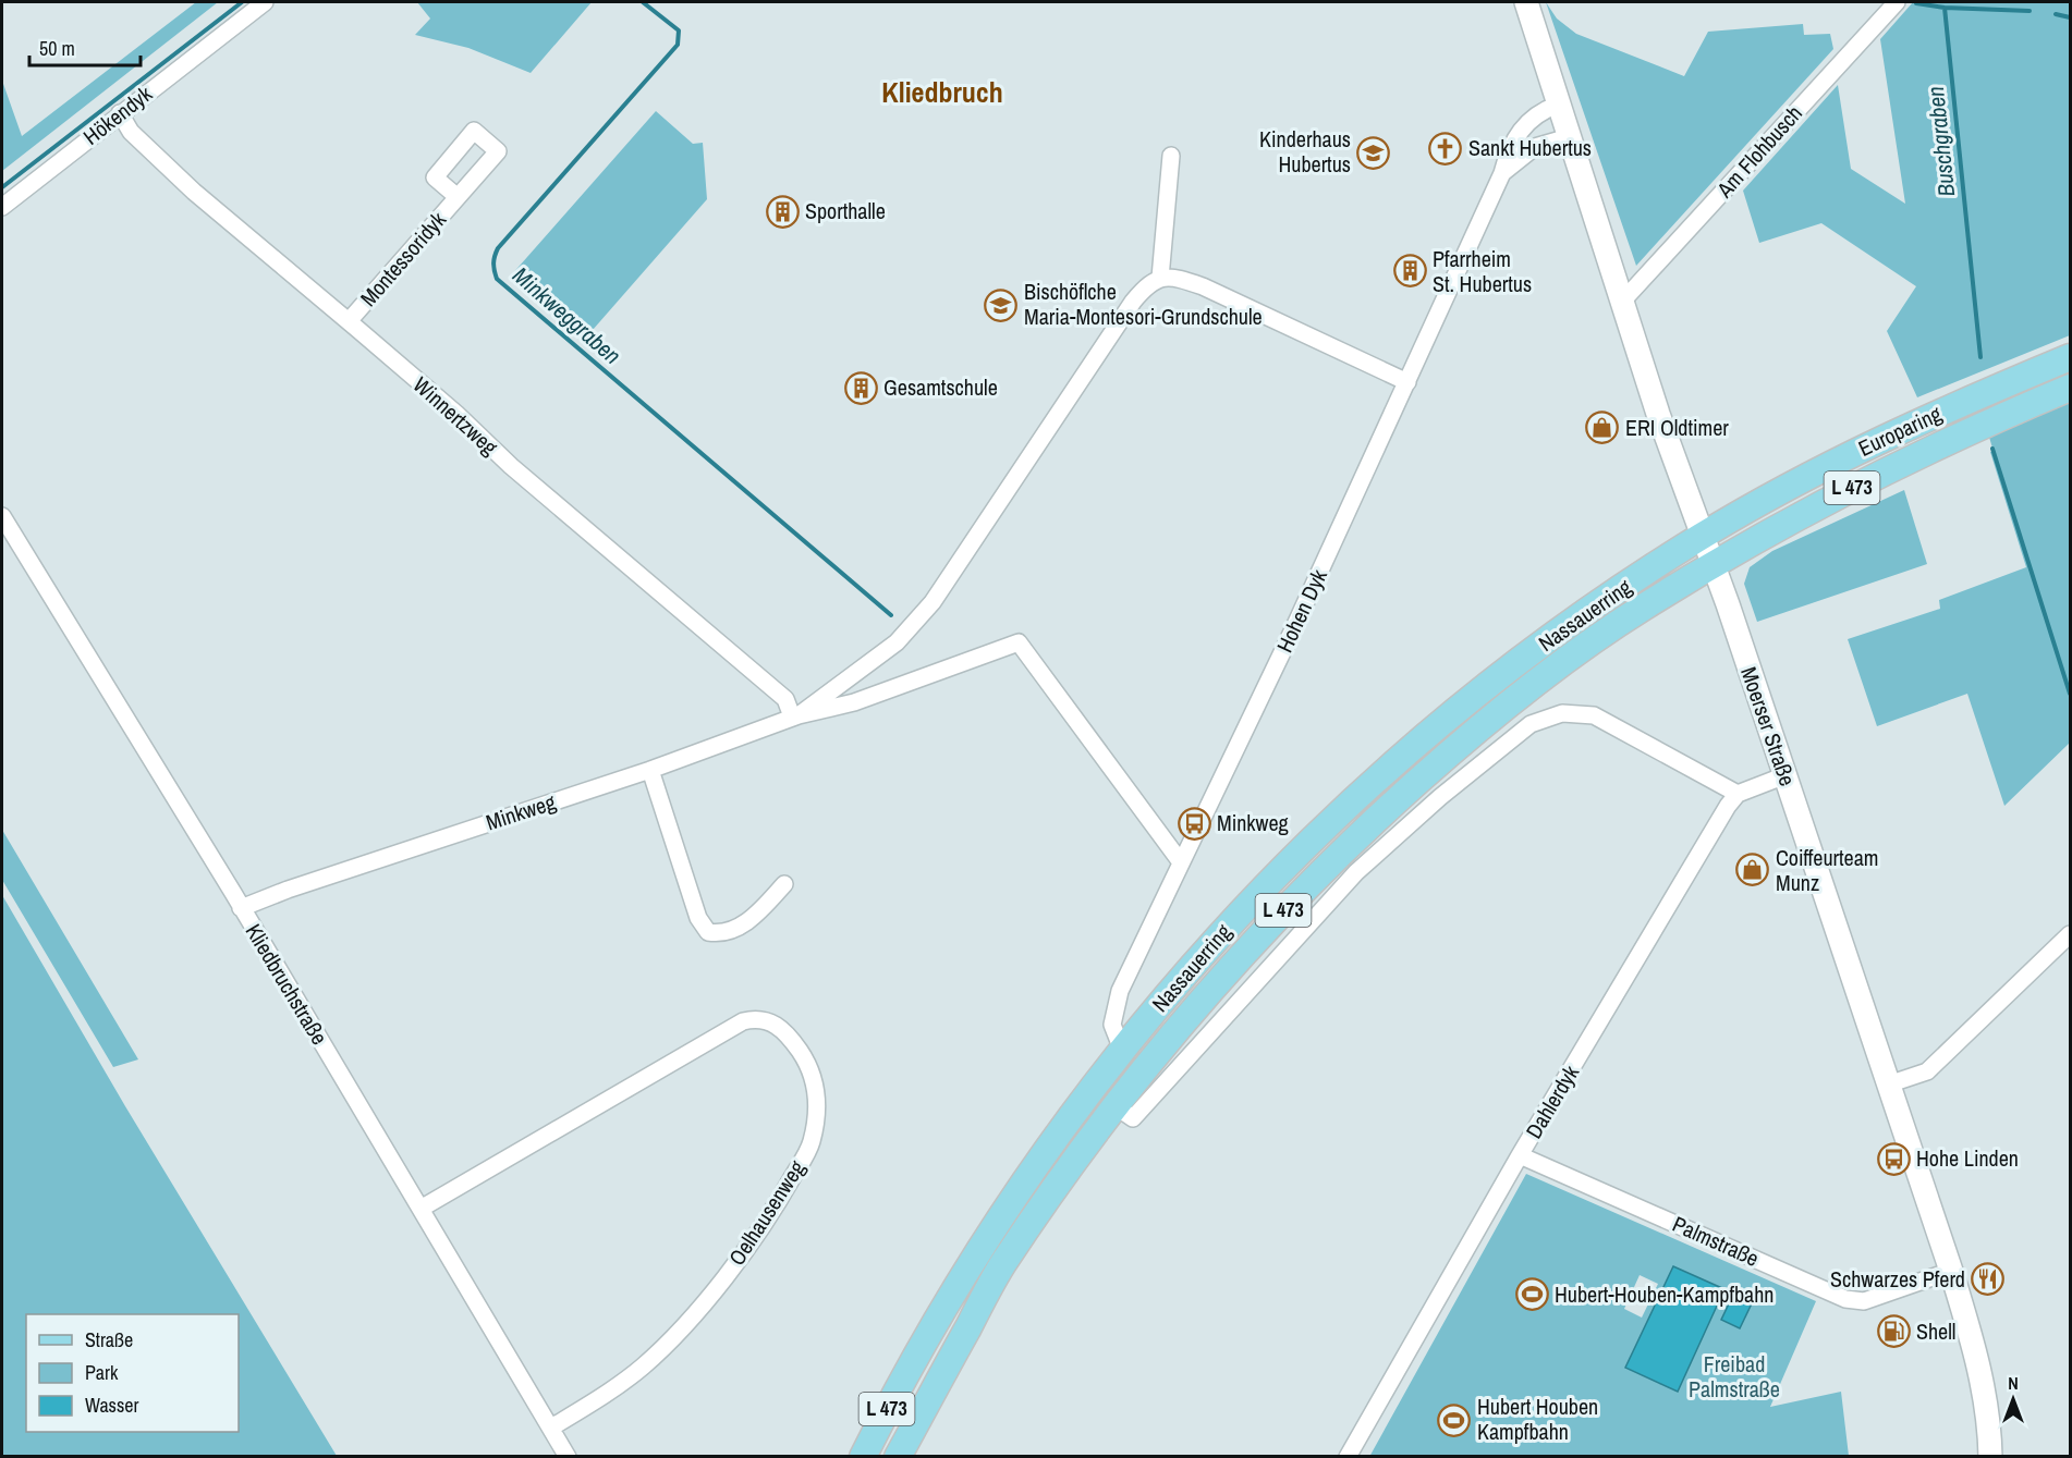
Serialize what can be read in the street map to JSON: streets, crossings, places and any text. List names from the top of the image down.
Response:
{
  "streets": {
    "main road": [
      "Europaring",
      "L 473",
      "Nassauerring",
      "Moerser Straße"
    ],
    "street": [
      "Hökendyk",
      "Am Flohbusch",
      "Montessoridyk",
      "Winnertzweg",
      "Hohen Dyk",
      "Minkweg",
      "Kliedbruchstraße",
      "Dahlerdyk",
      "Oelhausenweg",
      "Palmstraße"
    ]
  },
  "crossings": [
    ["Hökendyk", "Winnertzweg"],
    ["Am Flohbusch", "Moerser Straße"],
    ["Montessoridyk", "Winnertzweg"],
    ["Winnertzweg", "Minkweg"],
    ["Europaring", "Nassauerring"],
    ["Europaring", "Moerser Straße"],
    ["Hohen Dyk", "Nassauerring"],
    ["Hohen Dyk", "Moerser Straße"],
    ["Hohen Dyk", "Minkweg"],
    ["Nassauerring", "Moerser Straße"],
    ["Nassauerring", "Dahlerdyk"],
    ["Moerser Straße", "Palmstraße"],
    ["Minkweg", "Kliedbruchstraße"],
    ["Kliedbruchstraße", "Oelhausenweg"],
    ["Dahlerdyk", "Palmstraße"]
  ],
  "districts": ["Kliedbruch"],
  "water": ["Buschgraben", "Minkweggraben"],
  "parks": ["Freibad Palmstraße"],
  "places": {
    "church": ["Sankt Hubertus"],
    "school or university": ["Kinderhaus Hubertus", "Bischöflche Maria-Montesori-Grundschule"],
    "building": ["Sporthalle", "Pfarrheim St. Hubertus", "Gesamtschule"],
    "shop": ["ERI Oldtimer", "Coiffeurteam Munz"],
    "bus stop": ["Minkweg", "Hohe Linden"],
    "restaurant": ["Schwarzes Pferd"],
    "sports": ["Hubert-Houben-Kampfbahn", "Hubert Houben Kampfbahn"],
    "fuel station": ["Shell"]
  },
  "legend": ["Straße", "Park", "Wasser"],
  "scale_bar": "50 m",
  "north": "top"
}
